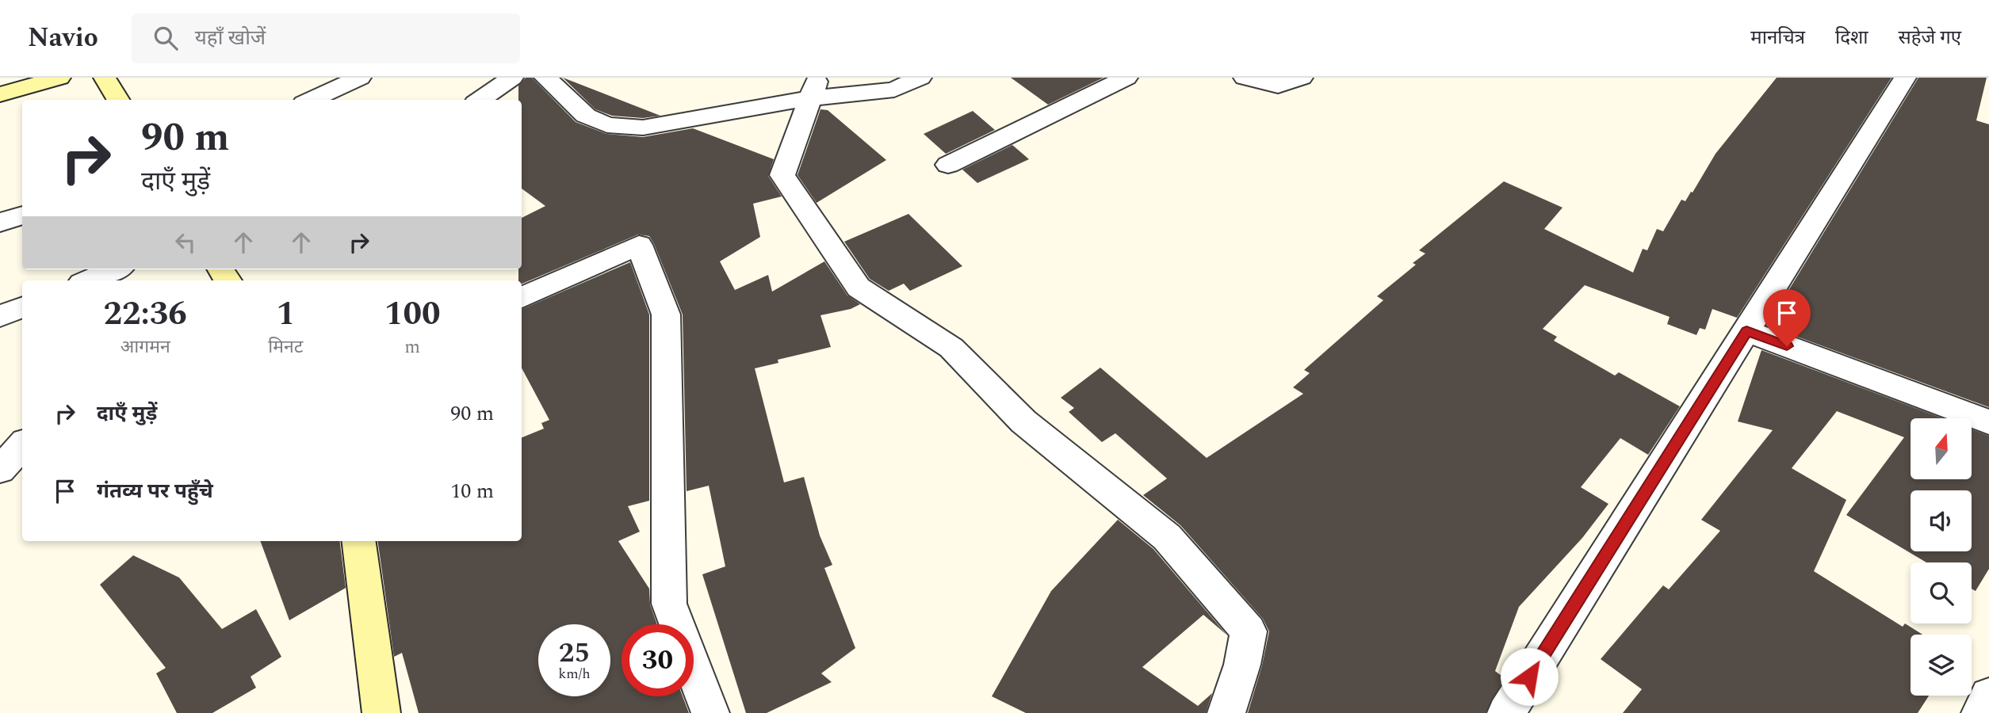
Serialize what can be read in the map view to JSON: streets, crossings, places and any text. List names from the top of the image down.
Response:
{
  "north": "top",
  "page": {
    "header": "Navio",
    "search": "यहाँ खोजें",
    "nav": ["मानचित्र", "दिशा", "सहेजे गए"],
    "turn": ["90 m", "दाएँ मुड़ें"],
    "eta": [
      "22:36",
      "आगमन",
      "1",
      "मिनट",
      "100",
      "m"
    ],
    "list": [
      {
        "name": "दाएँ मुड़ें",
        "value": "90 m"
      },
      {
        "name": "गंतव्य पर पहुँचे",
        "value": "10 m"
      }
    ],
    "speed": "25 km/h",
    "limit": "30"
  }
}
